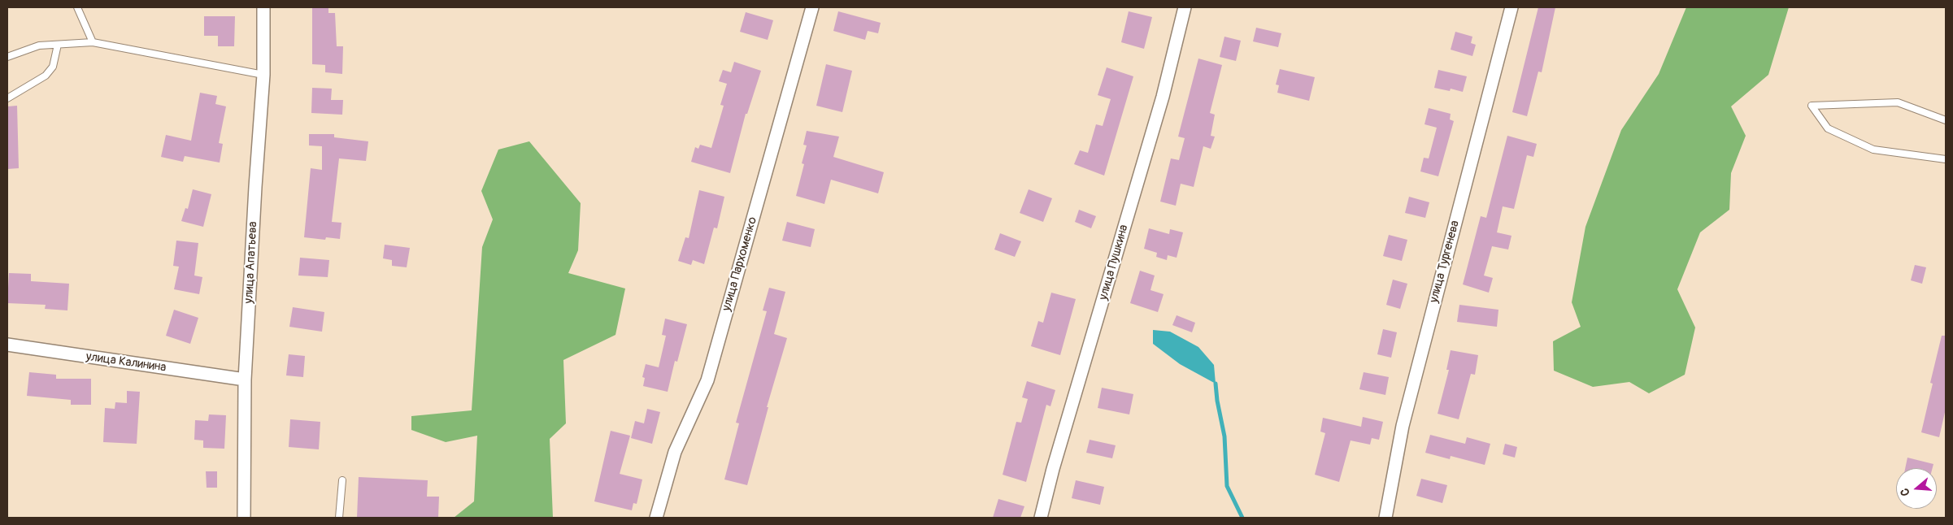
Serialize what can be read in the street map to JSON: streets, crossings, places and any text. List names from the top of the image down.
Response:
{
  "streets": {
    "street": [
      "улица Тургенева",
      "улица Апатьева",
      "улица Пушкина",
      "улица Пархоменко",
      "улица Калинина"
    ]
  },
  "crossings": [
    ["улица Апатьева", "улица Калинина"]
  ],
  "north": "left"
}
